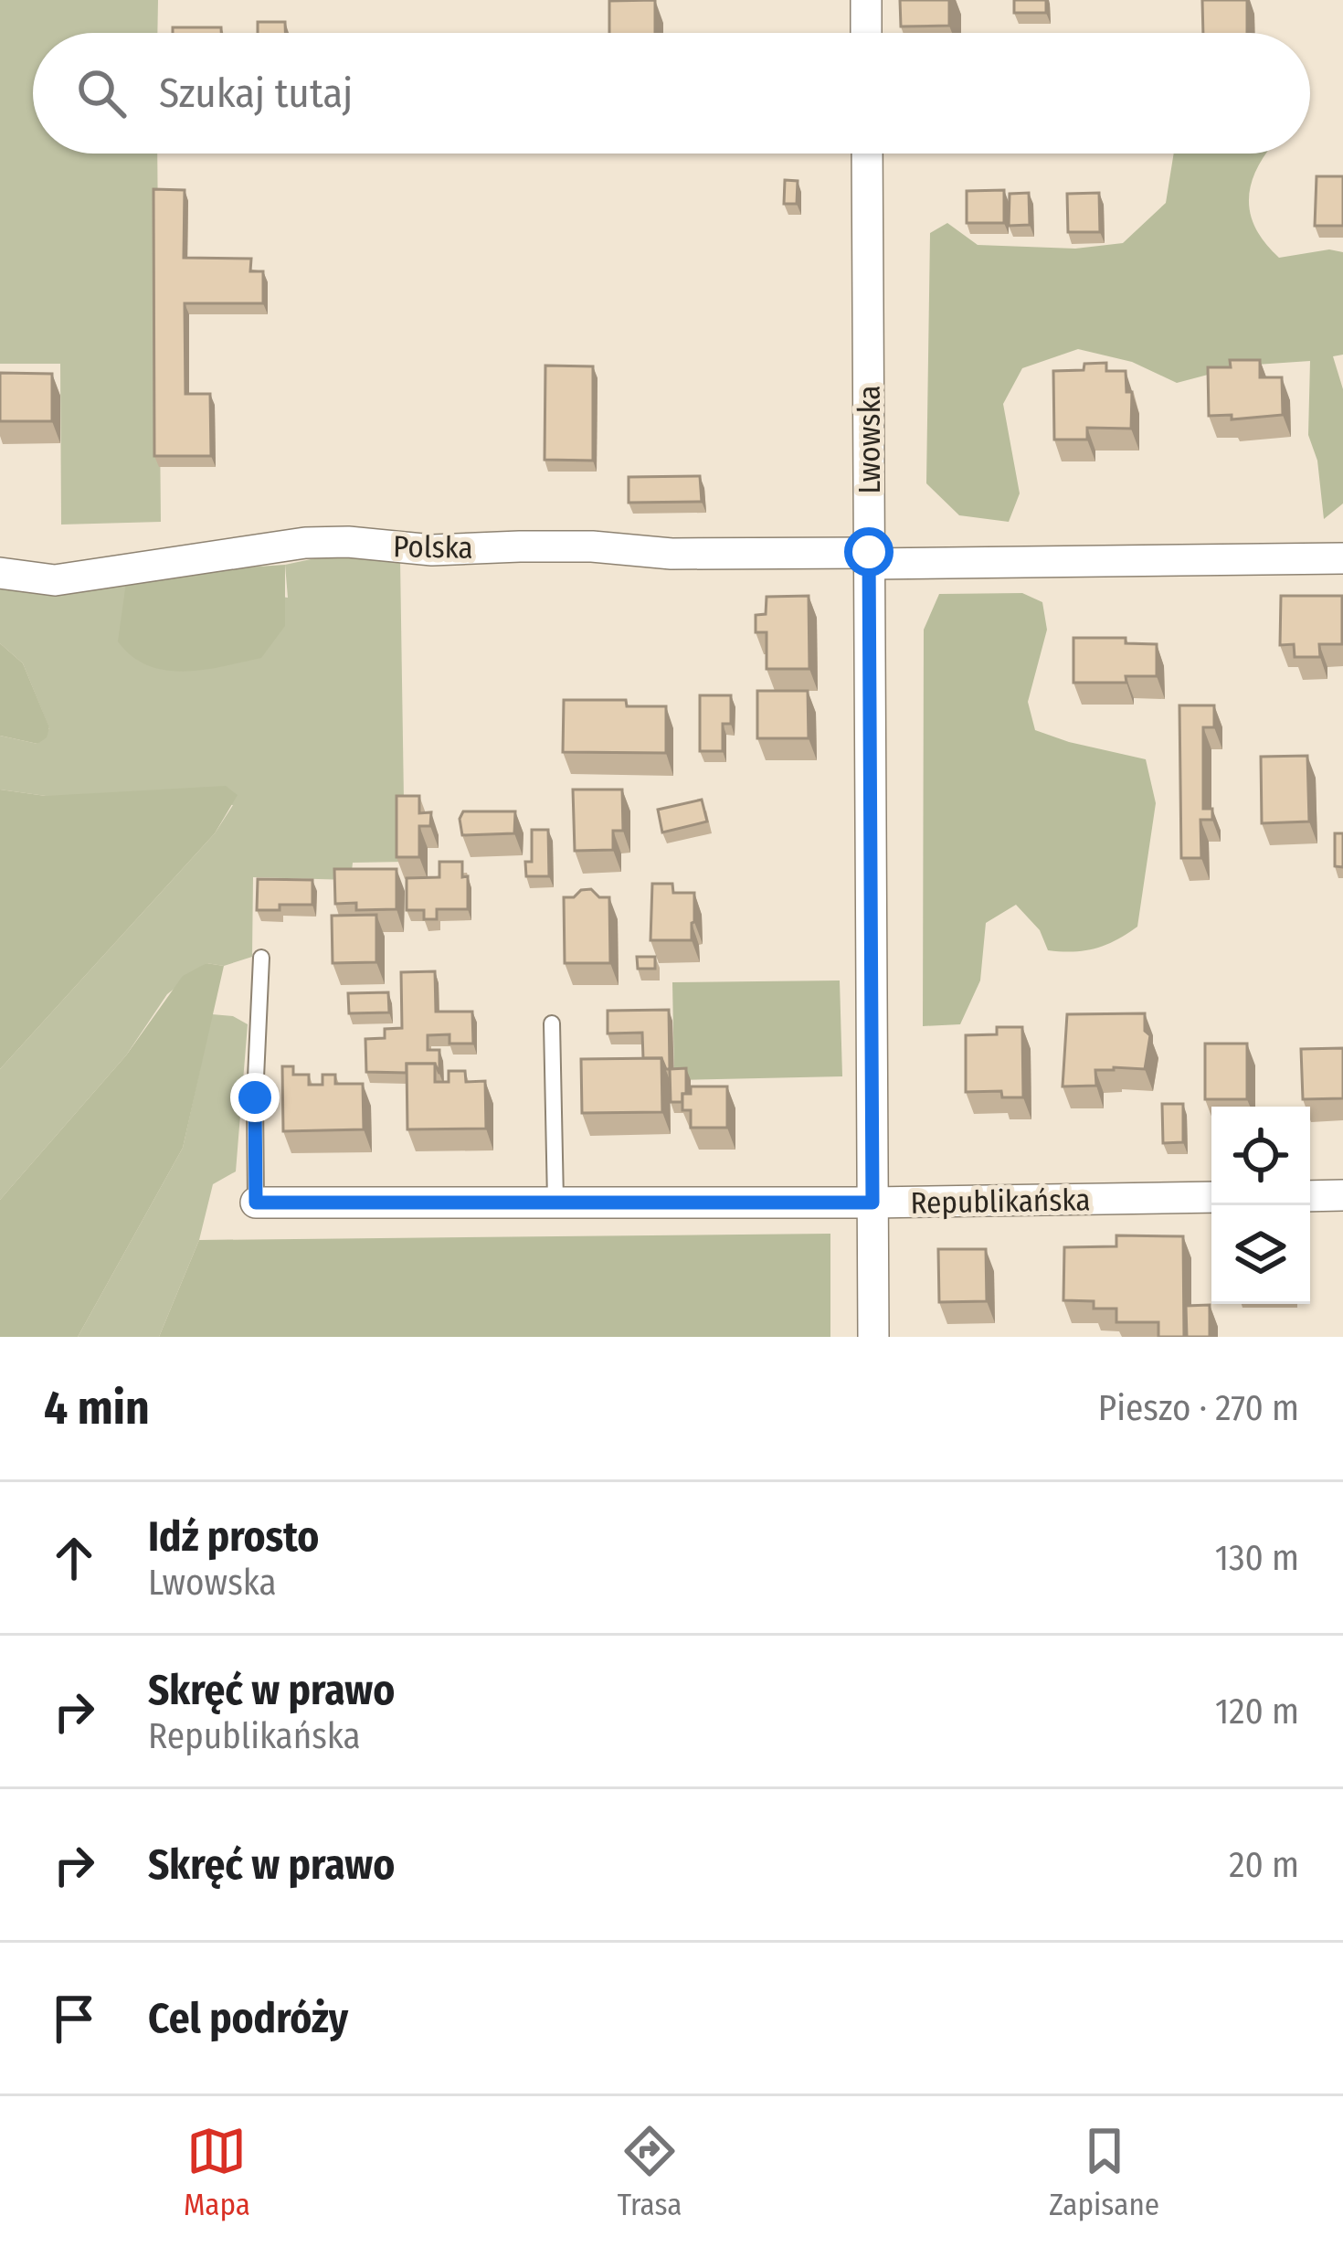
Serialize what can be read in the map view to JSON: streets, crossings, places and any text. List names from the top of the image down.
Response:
{
  "streets": {
    "street": ["Lwowska", "Polska", "Republikańska"]
  },
  "crossings": [
    ["Lwowska", "Polska"],
    ["Lwowska", "Republikańska"]
  ],
  "page": {
    "search": "Szukaj tutaj",
    "heading": ["4 min", "Pieszo · 270 m"],
    "list": [
      ["Idź prosto", "Lwowska", "130 m"],
      ["Skręć w prawo", "Republikańska", "120 m"],
      ["Skręć w prawo", "20 m"],
      "Cel podróży"
    ],
    "nav": ["Mapa", "Trasa", "Zapisane"]
  }
}
